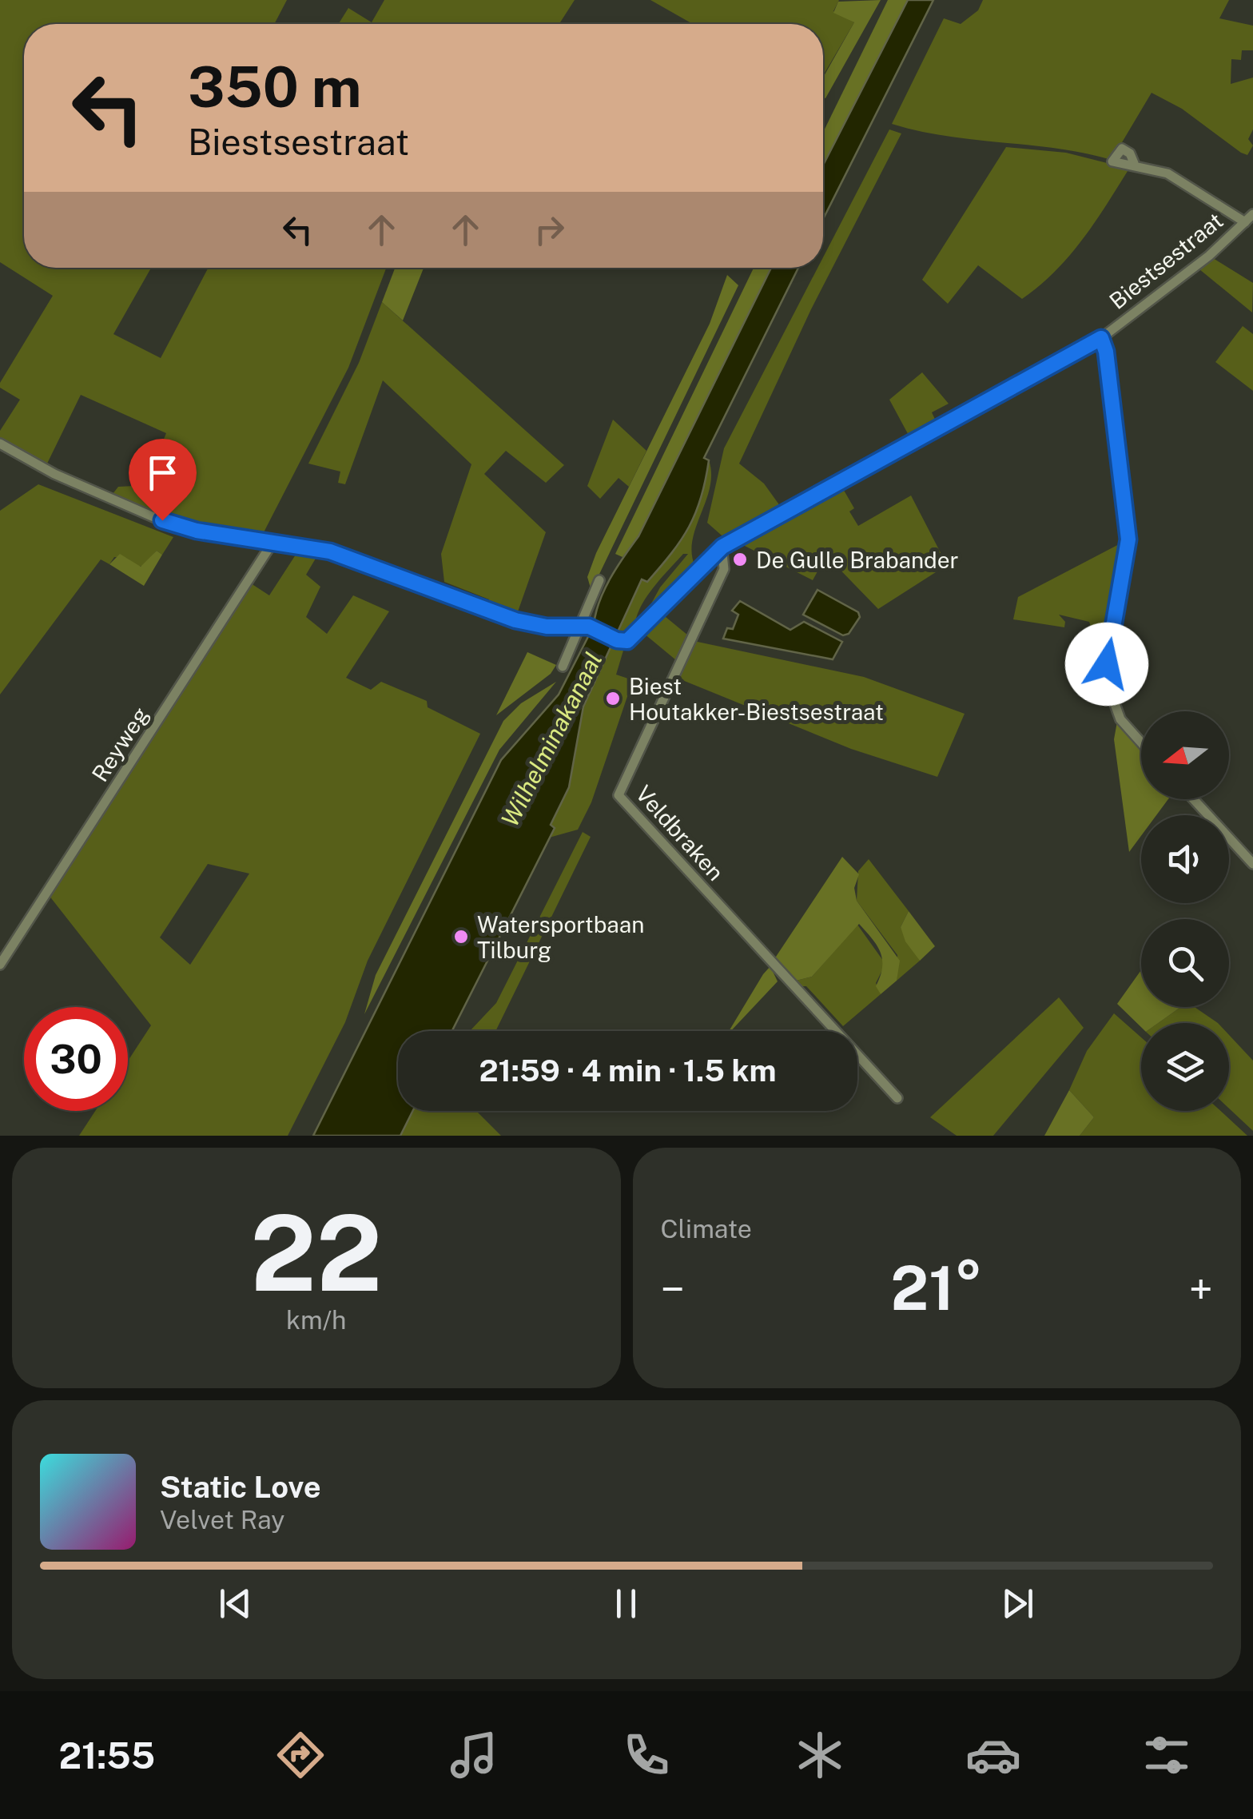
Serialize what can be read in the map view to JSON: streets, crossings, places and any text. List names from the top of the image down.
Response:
{
  "streets": {
    "street": ["Biestsestraat", "Reyweg", "Veldbraken"]
  },
  "crossings": [
    ["Biestsestraat", "Veldbraken"]
  ],
  "water": ["Wilhelminakanaal"],
  "places": ["De Gulle Brabander", "Biest Houtakker-Biestsestraat", "Watersportbaan Tilburg"],
  "north": "left",
  "page": {
    "turn": ["350 m", "Biestsestraat"],
    "limit": "30",
    "trip": "21:59 · 4 min · 1.5 km",
    "tile": [
      ["22", "km/h"],
      "Climate"
    ],
    "heat": ["−", "21°", "+"],
    "song": ["Static Love", "Velvet Ray"],
    "tabs": "21:55"
  }
}
